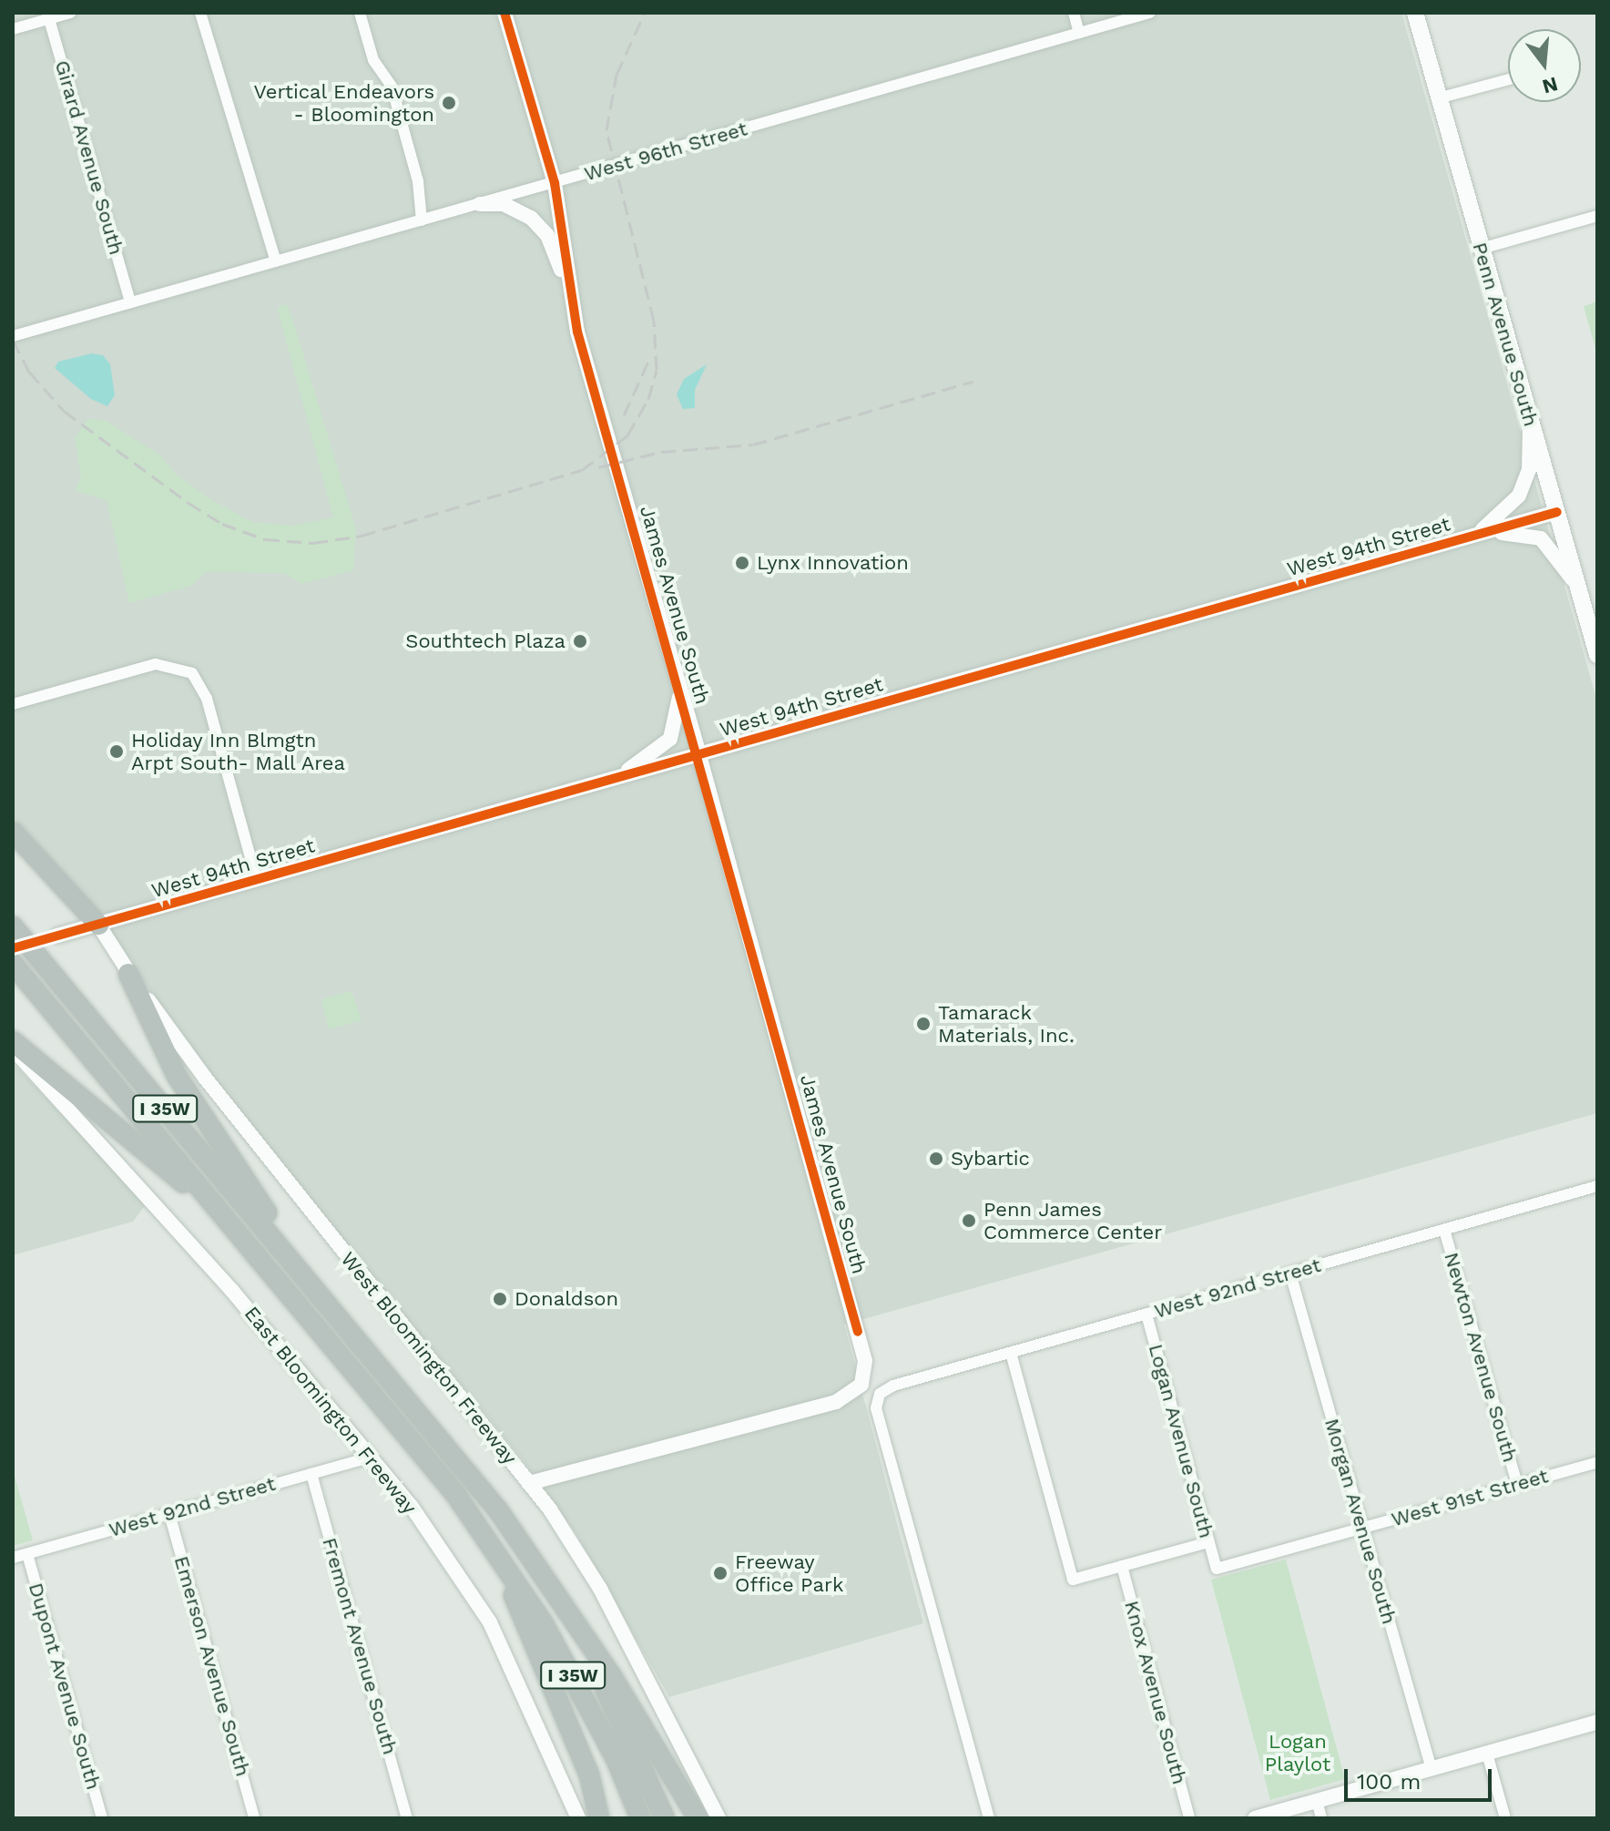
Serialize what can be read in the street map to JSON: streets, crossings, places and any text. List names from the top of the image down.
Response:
{
  "streets": {
    "highway": ["I 35W"],
    "main road": ["Penn Avenue South"],
    "street": [
      "West 96th Street",
      "Girard Avenue South",
      "West 94th Street",
      "James Avenue South",
      "West 92nd Street",
      "Newton Avenue South",
      "West Bloomington Freeway",
      "East Bloomington Freeway",
      "Logan Avenue South",
      "West 91st Street",
      "Morgan Avenue South",
      "Fremont Avenue South",
      "Emerson Avenue South",
      "Dupont Avenue South",
      "Knox Avenue South"
    ]
  },
  "crossings": [
    ["West 96th Street", "Girard Avenue South"],
    ["West 96th Street", "James Avenue South"],
    ["Penn Avenue South", "West 94th Street"],
    ["West 94th Street", "James Avenue South"],
    ["West 94th Street", "West Bloomington Freeway"],
    ["James Avenue South", "West Bloomington Freeway"],
    ["West 92nd Street", "Newton Avenue South"],
    ["West 92nd Street", "East Bloomington Freeway"],
    ["West 92nd Street", "Logan Avenue South"],
    ["West 92nd Street", "Morgan Avenue South"],
    ["West 92nd Street", "Fremont Avenue South"],
    ["West 92nd Street", "Emerson Avenue South"],
    ["West 92nd Street", "Dupont Avenue South"],
    ["Newton Avenue South", "West 91st Street"],
    ["Logan Avenue South", "West 91st Street"],
    ["West 91st Street", "Morgan Avenue South"]
  ],
  "parks": ["Logan Playlot"],
  "places": [
    "Vertical Endeavors - Bloomington",
    "Lynx Innovation",
    "Southtech Plaza",
    "Holiday Inn Blmgtn Arpt South- Mall Area",
    "Tamarack Materials, Inc.",
    "Sybartic",
    "Penn James Commerce Center",
    "Donaldson",
    "Freeway Office Park"
  ],
  "scale_bar": "100 m",
  "north": "bottom"
}
